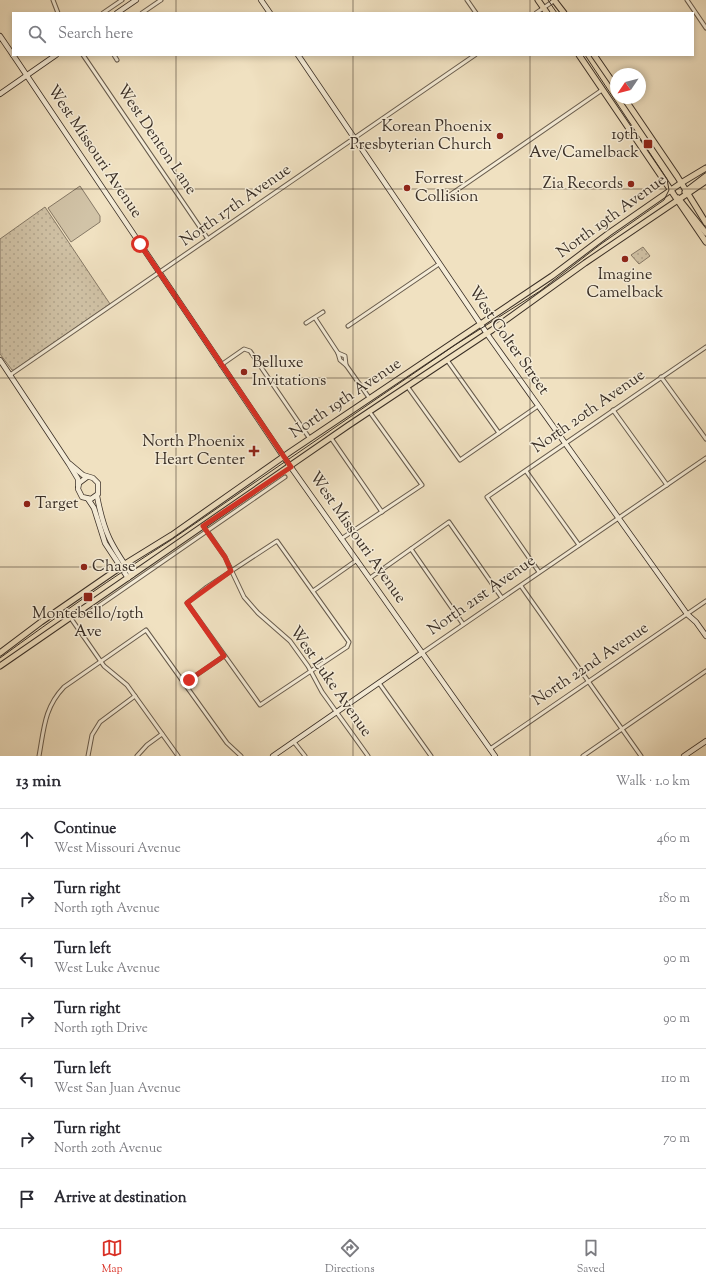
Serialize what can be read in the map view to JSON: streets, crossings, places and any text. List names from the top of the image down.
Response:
{
  "streets": {
    "main road": ["North 19th Avenue"],
    "street": [
      "West Denton Lane",
      "West Missouri Avenue",
      "North 17th Avenue",
      "West Colter Street",
      "North 20th Avenue",
      "North 21st Avenue",
      "North 22nd Avenue",
      "West Luke Avenue"
    ]
  },
  "crossings": [
    ["West Denton Lane", "North 17th Avenue"],
    ["West Missouri Avenue", "North 17th Avenue"],
    ["West Missouri Avenue", "North 19th Avenue"],
    ["West Missouri Avenue", "North 21st Avenue"],
    ["West Missouri Avenue", "North 22nd Avenue"],
    ["North 17th Avenue", "West Colter Street"],
    ["North 19th Avenue", "West Colter Street"],
    ["North 19th Avenue", "West Luke Avenue"],
    ["West Colter Street", "North 20th Avenue"],
    ["West Colter Street", "North 21st Avenue"],
    ["West Colter Street", "North 22nd Avenue"],
    ["North 20th Avenue", "North 21st Avenue"],
    ["North 21st Avenue", "West Luke Avenue"]
  ],
  "places": {
    "other": [
      "Korean Phoenix Presbyterian Church",
      "Zia Records",
      "Forrest Collision",
      "Imagine Camelback",
      "Belluxe Invitations",
      "Target",
      "Chase"
    ],
    "transit": ["19th Ave/Camelback", "Montebello/19th Ave"],
    "health": ["North Phoenix Heart Center"]
  },
  "north": "bottom left",
  "page": {
    "search": "Search here",
    "heading": ["13 min", "Walk · 1.0 km"],
    "list": [
      ["Continue", "West Missouri Avenue", "460 m"],
      ["Turn right", "North 19th Avenue", "180 m"],
      ["Turn left", "West Luke Avenue", "90 m"],
      ["Turn right", "North 19th Drive", "90 m"],
      ["Turn left", "West San Juan Avenue", "110 m"],
      ["Turn right", "North 20th Avenue", "70 m"],
      "Arrive at destination"
    ],
    "nav": ["Map", "Directions", "Saved"]
  }
}
